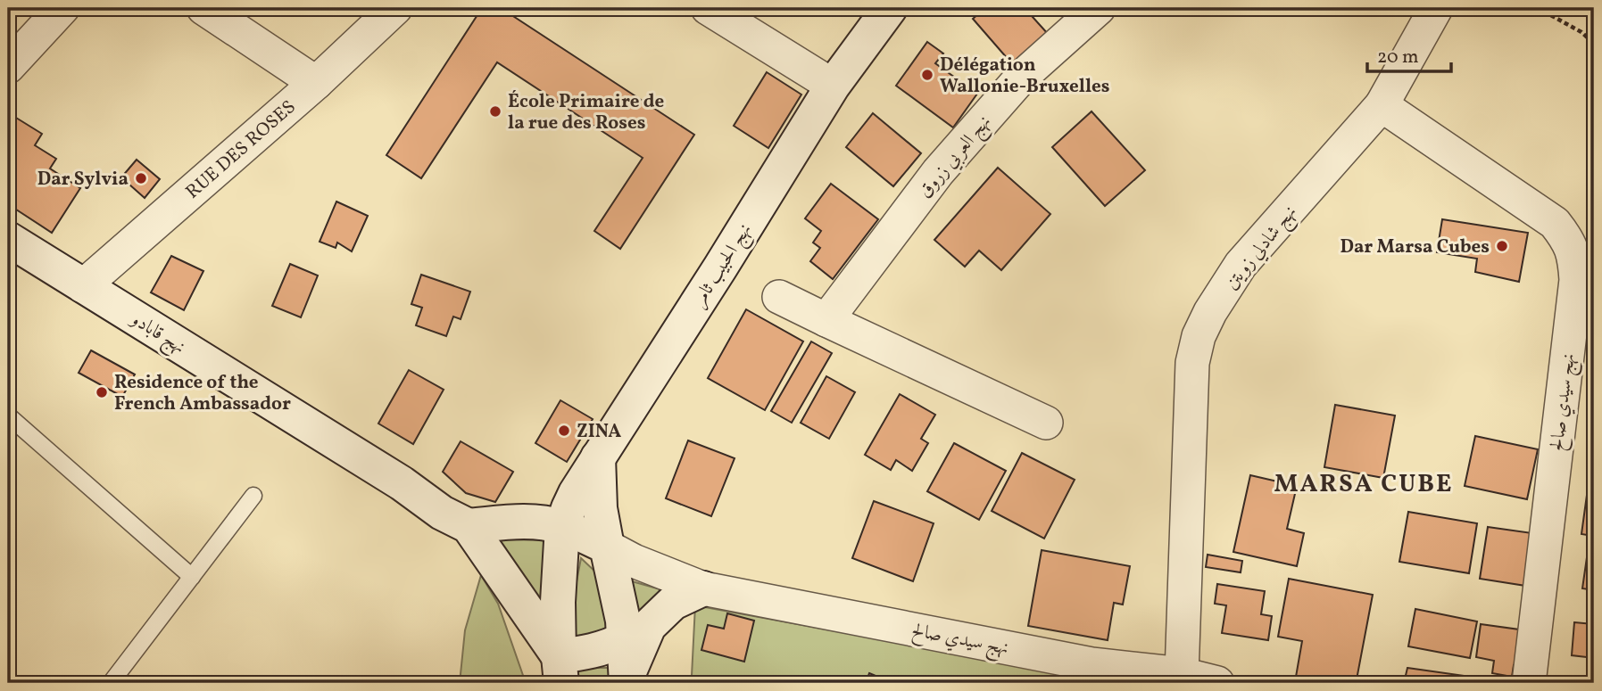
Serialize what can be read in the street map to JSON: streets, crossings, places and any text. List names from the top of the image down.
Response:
{
  "streets": {
    "street": [
      "RUE DES ROSES",
      "نهج العربي زروق",
      "نهج شادلي زويتن",
      "نهج الحبيب ثامر",
      "نهج قابادو",
      "نهج سيدي صالح"
    ]
  },
  "crossings": [
    ["RUE DES ROSES", "نهج قابادو"],
    ["نهج شادلي زويتن", "نهج سيدي صالح"]
  ],
  "districts": ["MARSA CUBE"],
  "places": [
    "Délégation Wallonie-Bruxelles",
    "École Primaire de la rue des Roses",
    "Dar Sylvia",
    "Dar Marsa Cubes",
    "Residence of the French Ambassador",
    "ZINA"
  ],
  "scale_bar": "20 m"
}
